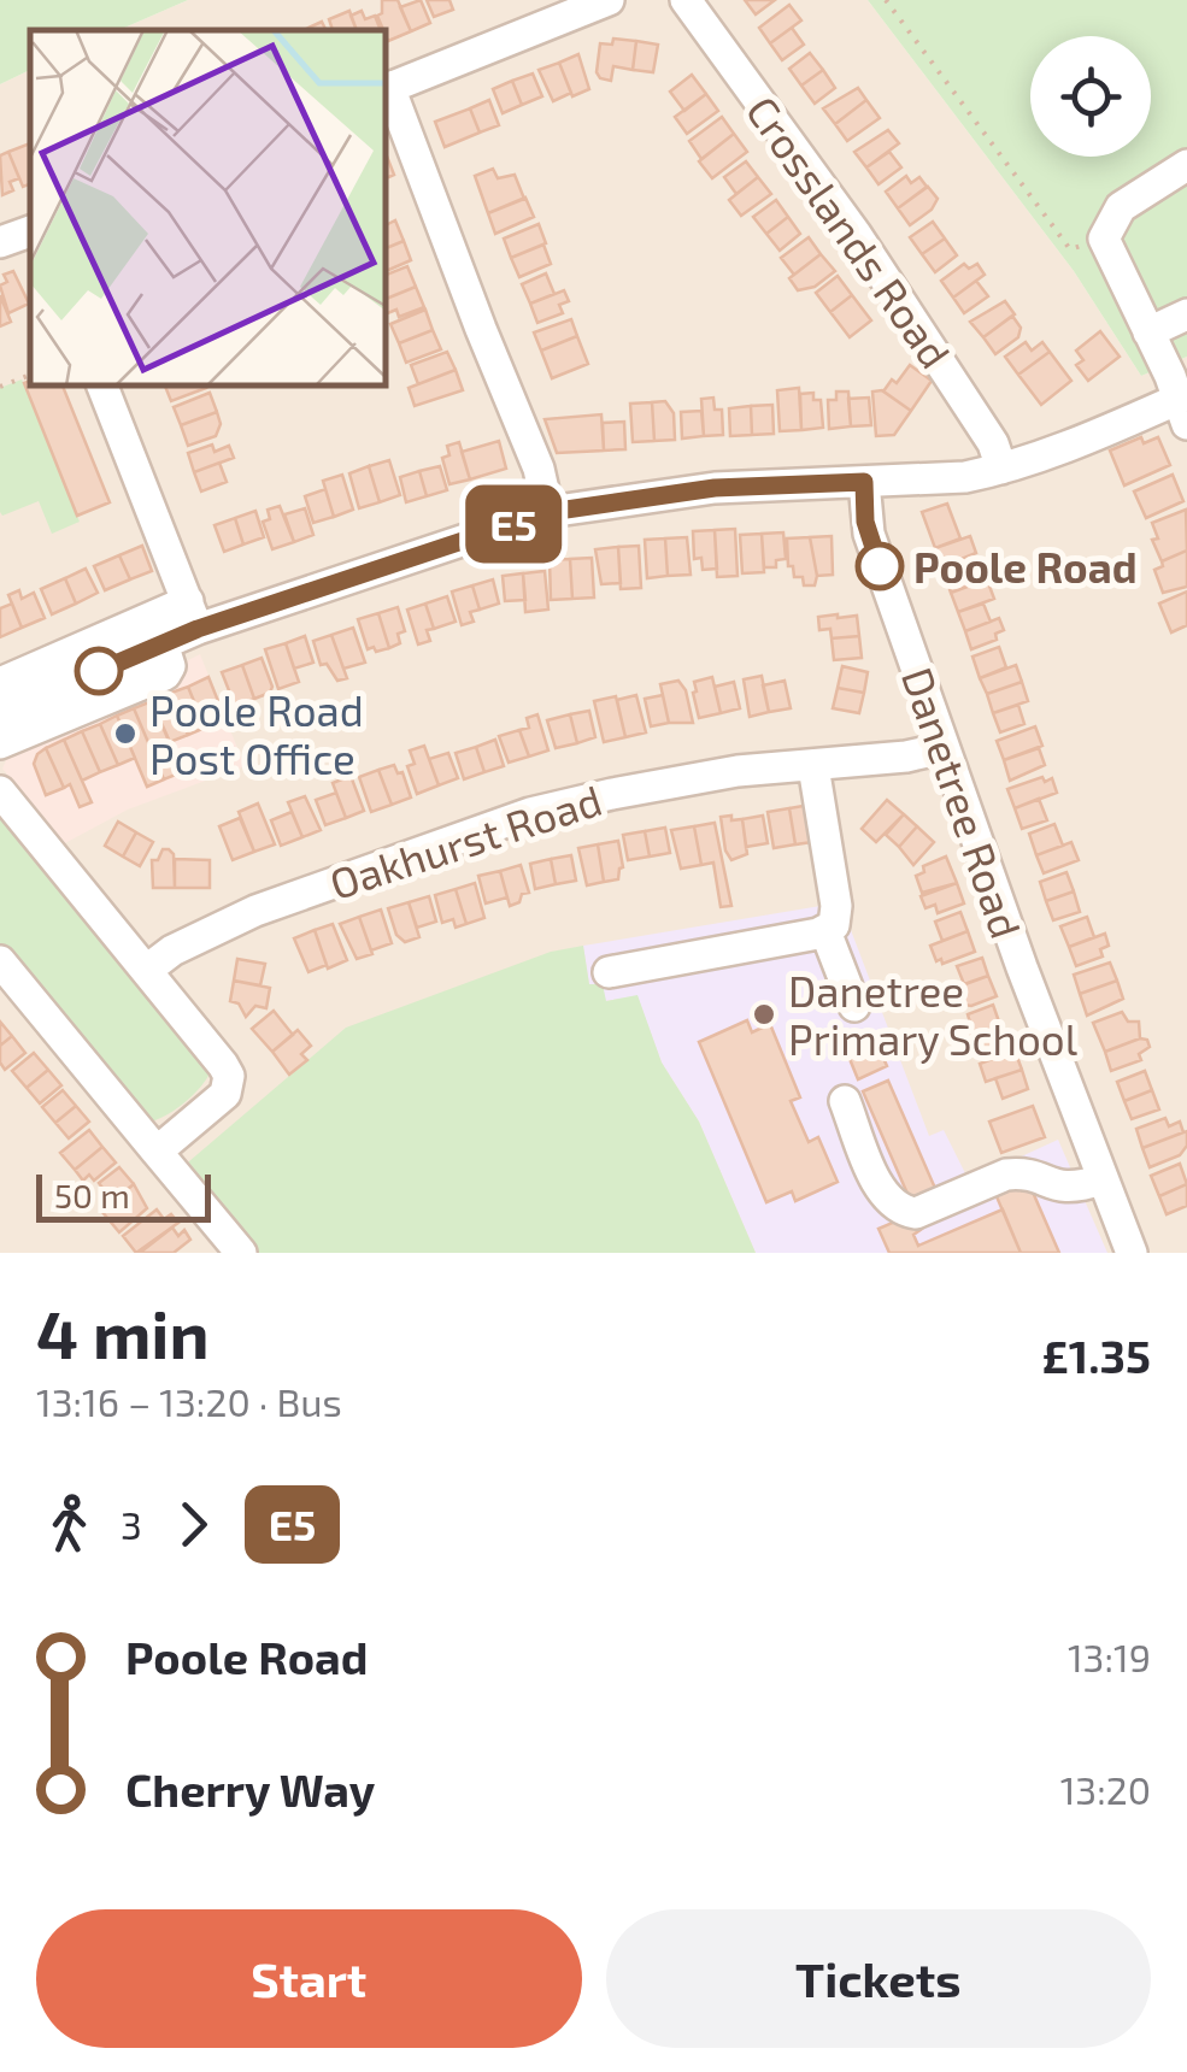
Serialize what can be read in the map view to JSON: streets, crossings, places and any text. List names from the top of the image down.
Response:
{
  "streets": {
    "street": ["Crosslands Road", "Danetree Road", "Oakhurst Road"]
  },
  "crossings": [
    ["Danetree Road", "Oakhurst Road"]
  ],
  "places": ["Poole Road", "Poole Road Post Office", "Danetree Primary School"],
  "lines": ["bus line E5"],
  "scale_bar": "50 m",
  "page": {
    "on_map": "E5",
    "scale": "50 m",
    "heading": ["4 min", "13:16 – 13:20 · Bus", "£1.35"],
    "legs": ["3", "E5"],
    "list": [
      {
        "name": "Poole Road",
        "value": "13:19"
      },
      {
        "name": "Cherry Way",
        "value": "13:20"
      }
    ],
    "buttons": ["Start", "Tickets"]
  }
}
